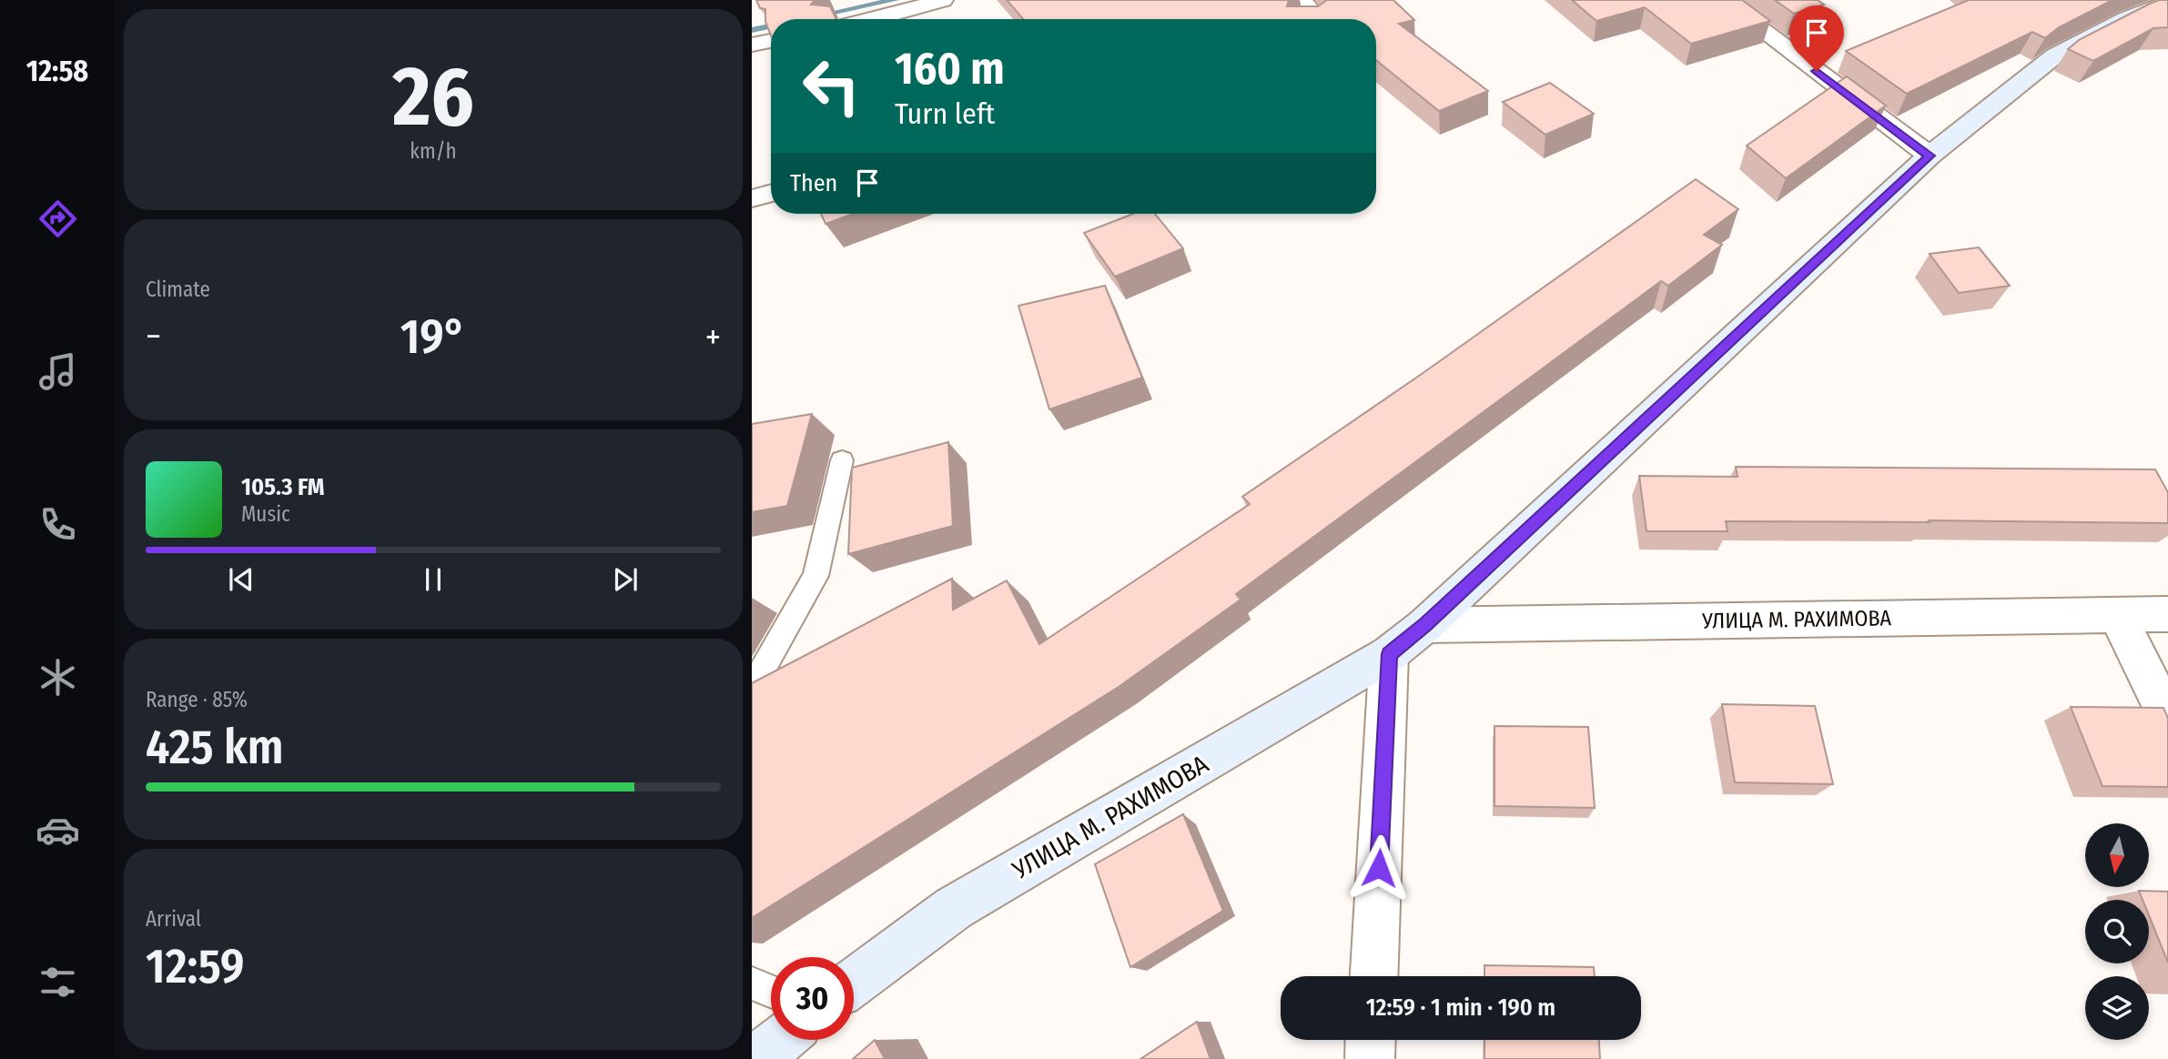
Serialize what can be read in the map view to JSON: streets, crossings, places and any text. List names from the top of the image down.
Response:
{
  "streets": {
    "street": ["УЛИЦА М. РАХИМОВА"]
  },
  "north": "bottom",
  "page": {
    "tabs": "12:58",
    "tile": [
      ["26", "km/h"],
      "Climate",
      ["Range · 85%", "425 km"],
      ["Arrival", "12:59"]
    ],
    "turn": ["160 m", "Turn left"],
    "then": "Then",
    "heat": ["−", "19°", "+"],
    "song": ["105.3 FM", "Music"],
    "limit": "30",
    "trip": "12:59 · 1 min · 190 m"
  }
}
